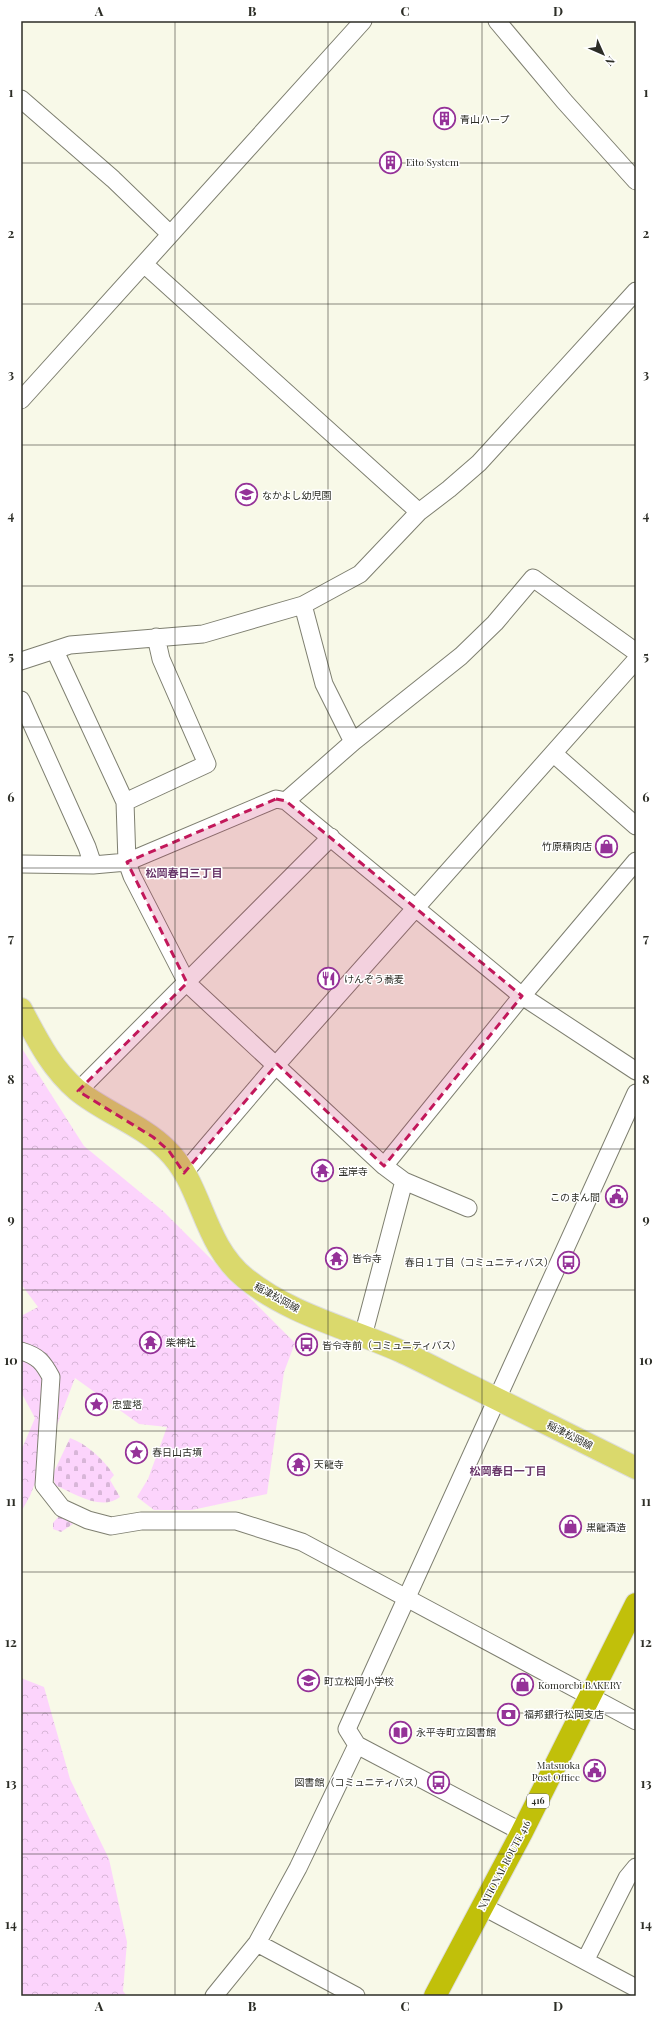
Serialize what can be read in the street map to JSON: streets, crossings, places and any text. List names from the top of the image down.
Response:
{
  "streets": {
    "highway": ["416", "NATIONAL ROUTE 416"],
    "main road": ["稲津松岡線"]
  },
  "districts": ["松岡春日三丁目", "松岡春日一丁目"],
  "places": {
    "building": ["青山ハープ", "Eito System"],
    "school or university": ["なかよし幼児園", "町立松岡小学校"],
    "shop": ["竹原精肉店", "黒龍酒造", "Komorebi BAKERY"],
    "restaurant": ["けんぞう蕎麦"],
    "temple": [
      "宝岸寺",
      "皆令寺",
      "柴神社",
      "天龍寺"
    ],
    "public building": ["このまん間", "Matsuoka Post Office"],
    "bus stop": ["春日１丁目（コミュニティバス）", "皆令寺前（コミュニティバス）", "図書館（コミュニティバス）"],
    "place": ["忠霊塔", "春日山古墳"],
    "bank": ["福邦銀行松岡支店"],
    "library": ["永平寺町立図書館"]
  },
  "north": "bottom right",
  "grid": {
    "columns": [
      "A",
      "B",
      "C",
      "D"
    ],
    "rows": [
      "1",
      "2",
      "3",
      "4",
      "5",
      "6",
      "7",
      "8",
      "9",
      "10",
      "11",
      "12",
      "13",
      "14"
    ]
  }
}
